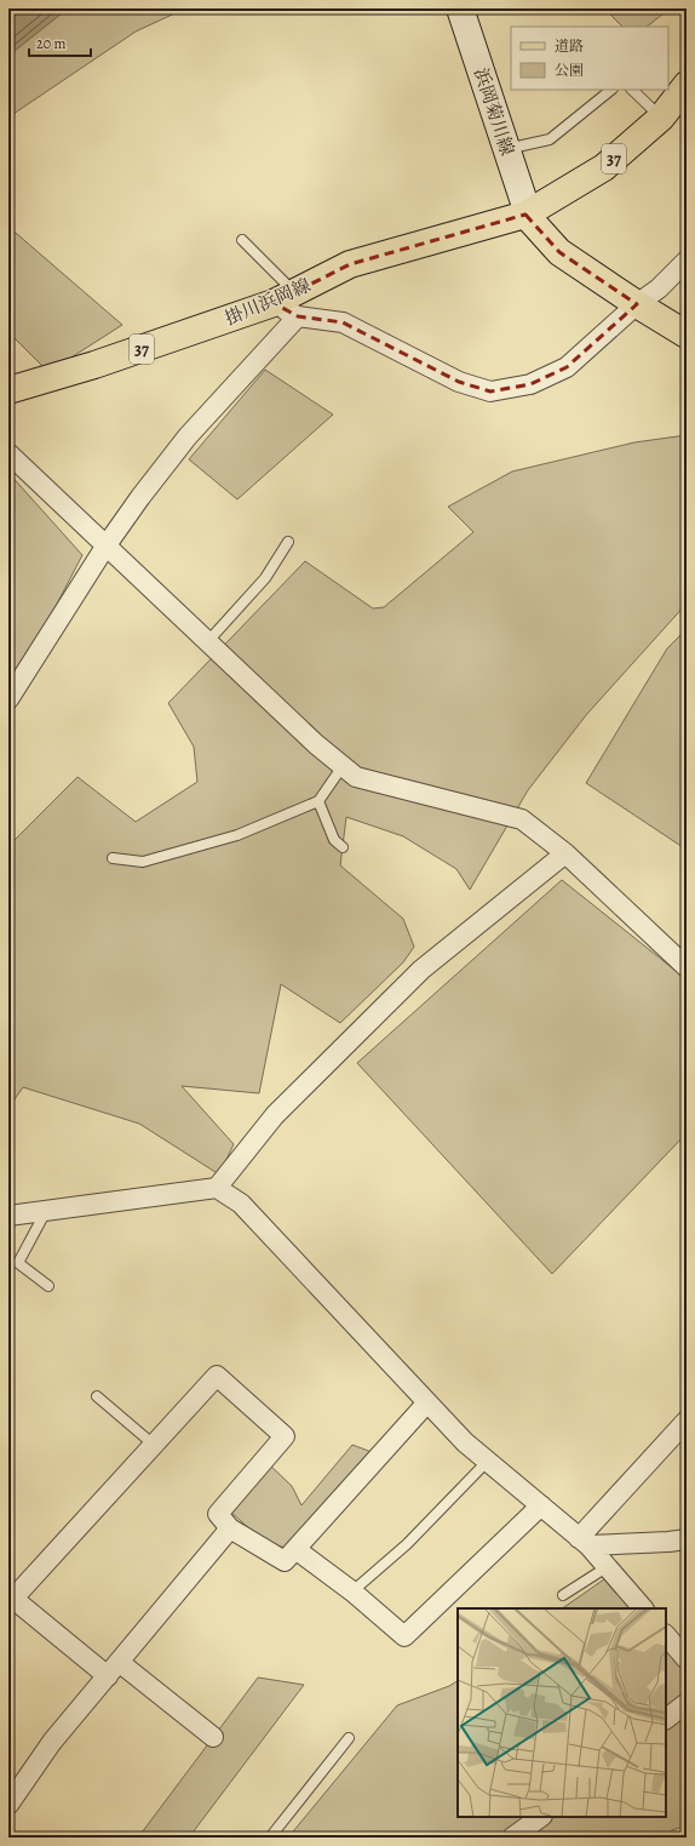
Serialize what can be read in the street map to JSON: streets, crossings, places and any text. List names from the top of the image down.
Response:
{
  "streets": {
    "main road": ["浜岡菊川線", "37", "掛川浜岡線"]
  },
  "crossings": [
    ["浜岡菊川線", "掛川浜岡線"]
  ],
  "legend": ["道路", "公園"],
  "scale_bar": "20 m"
}
